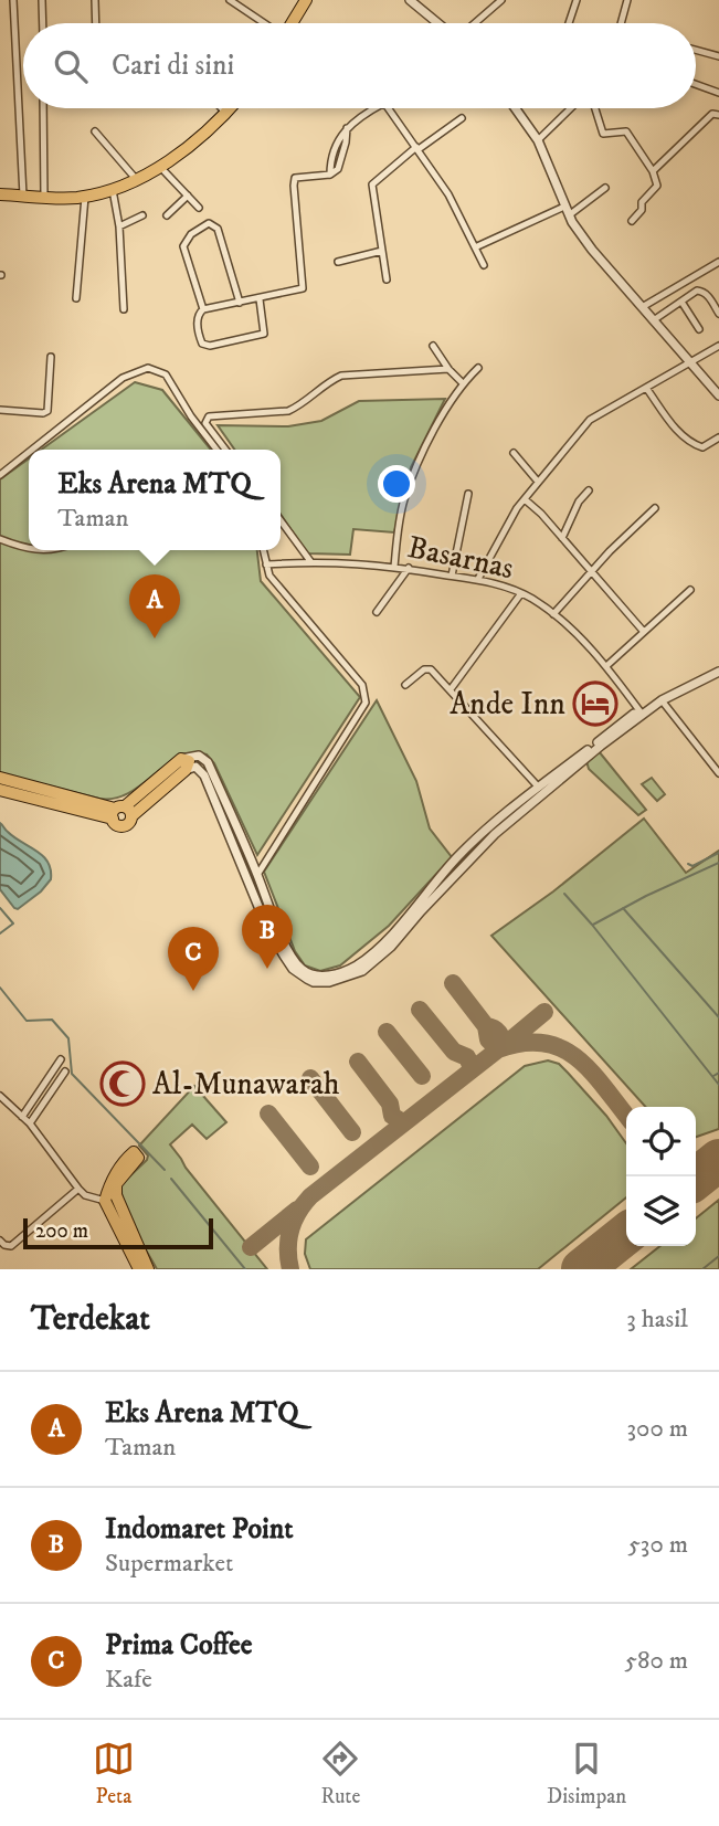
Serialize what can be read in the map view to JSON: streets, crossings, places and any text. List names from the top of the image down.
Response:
{
  "streets": {
    "street": ["Basarnas"]
  },
  "places": {
    "hotel": ["Ande Inn"],
    "mosque": ["Al-Munawarah"]
  },
  "scale_bar": "200 m",
  "page": {
    "search": "Cari di sini",
    "popup": ["Eks Arena MTQ", "Taman"],
    "pins": ["A", "B", "C"],
    "scale": "200 m",
    "heading": ["Terdekat", "3 hasil"],
    "list": [
      {
        "mark": "A",
        "name": "Eks Arena MTQ",
        "note": "Taman",
        "value": "300 m"
      },
      {
        "mark": "B",
        "name": "Indomaret Point",
        "note": "Supermarket",
        "value": "530 m"
      },
      {
        "mark": "C",
        "name": "Prima Coffee",
        "note": "Kafe",
        "value": "580 m"
      }
    ],
    "nav": ["Peta", "Rute", "Disimpan"]
  }
}
